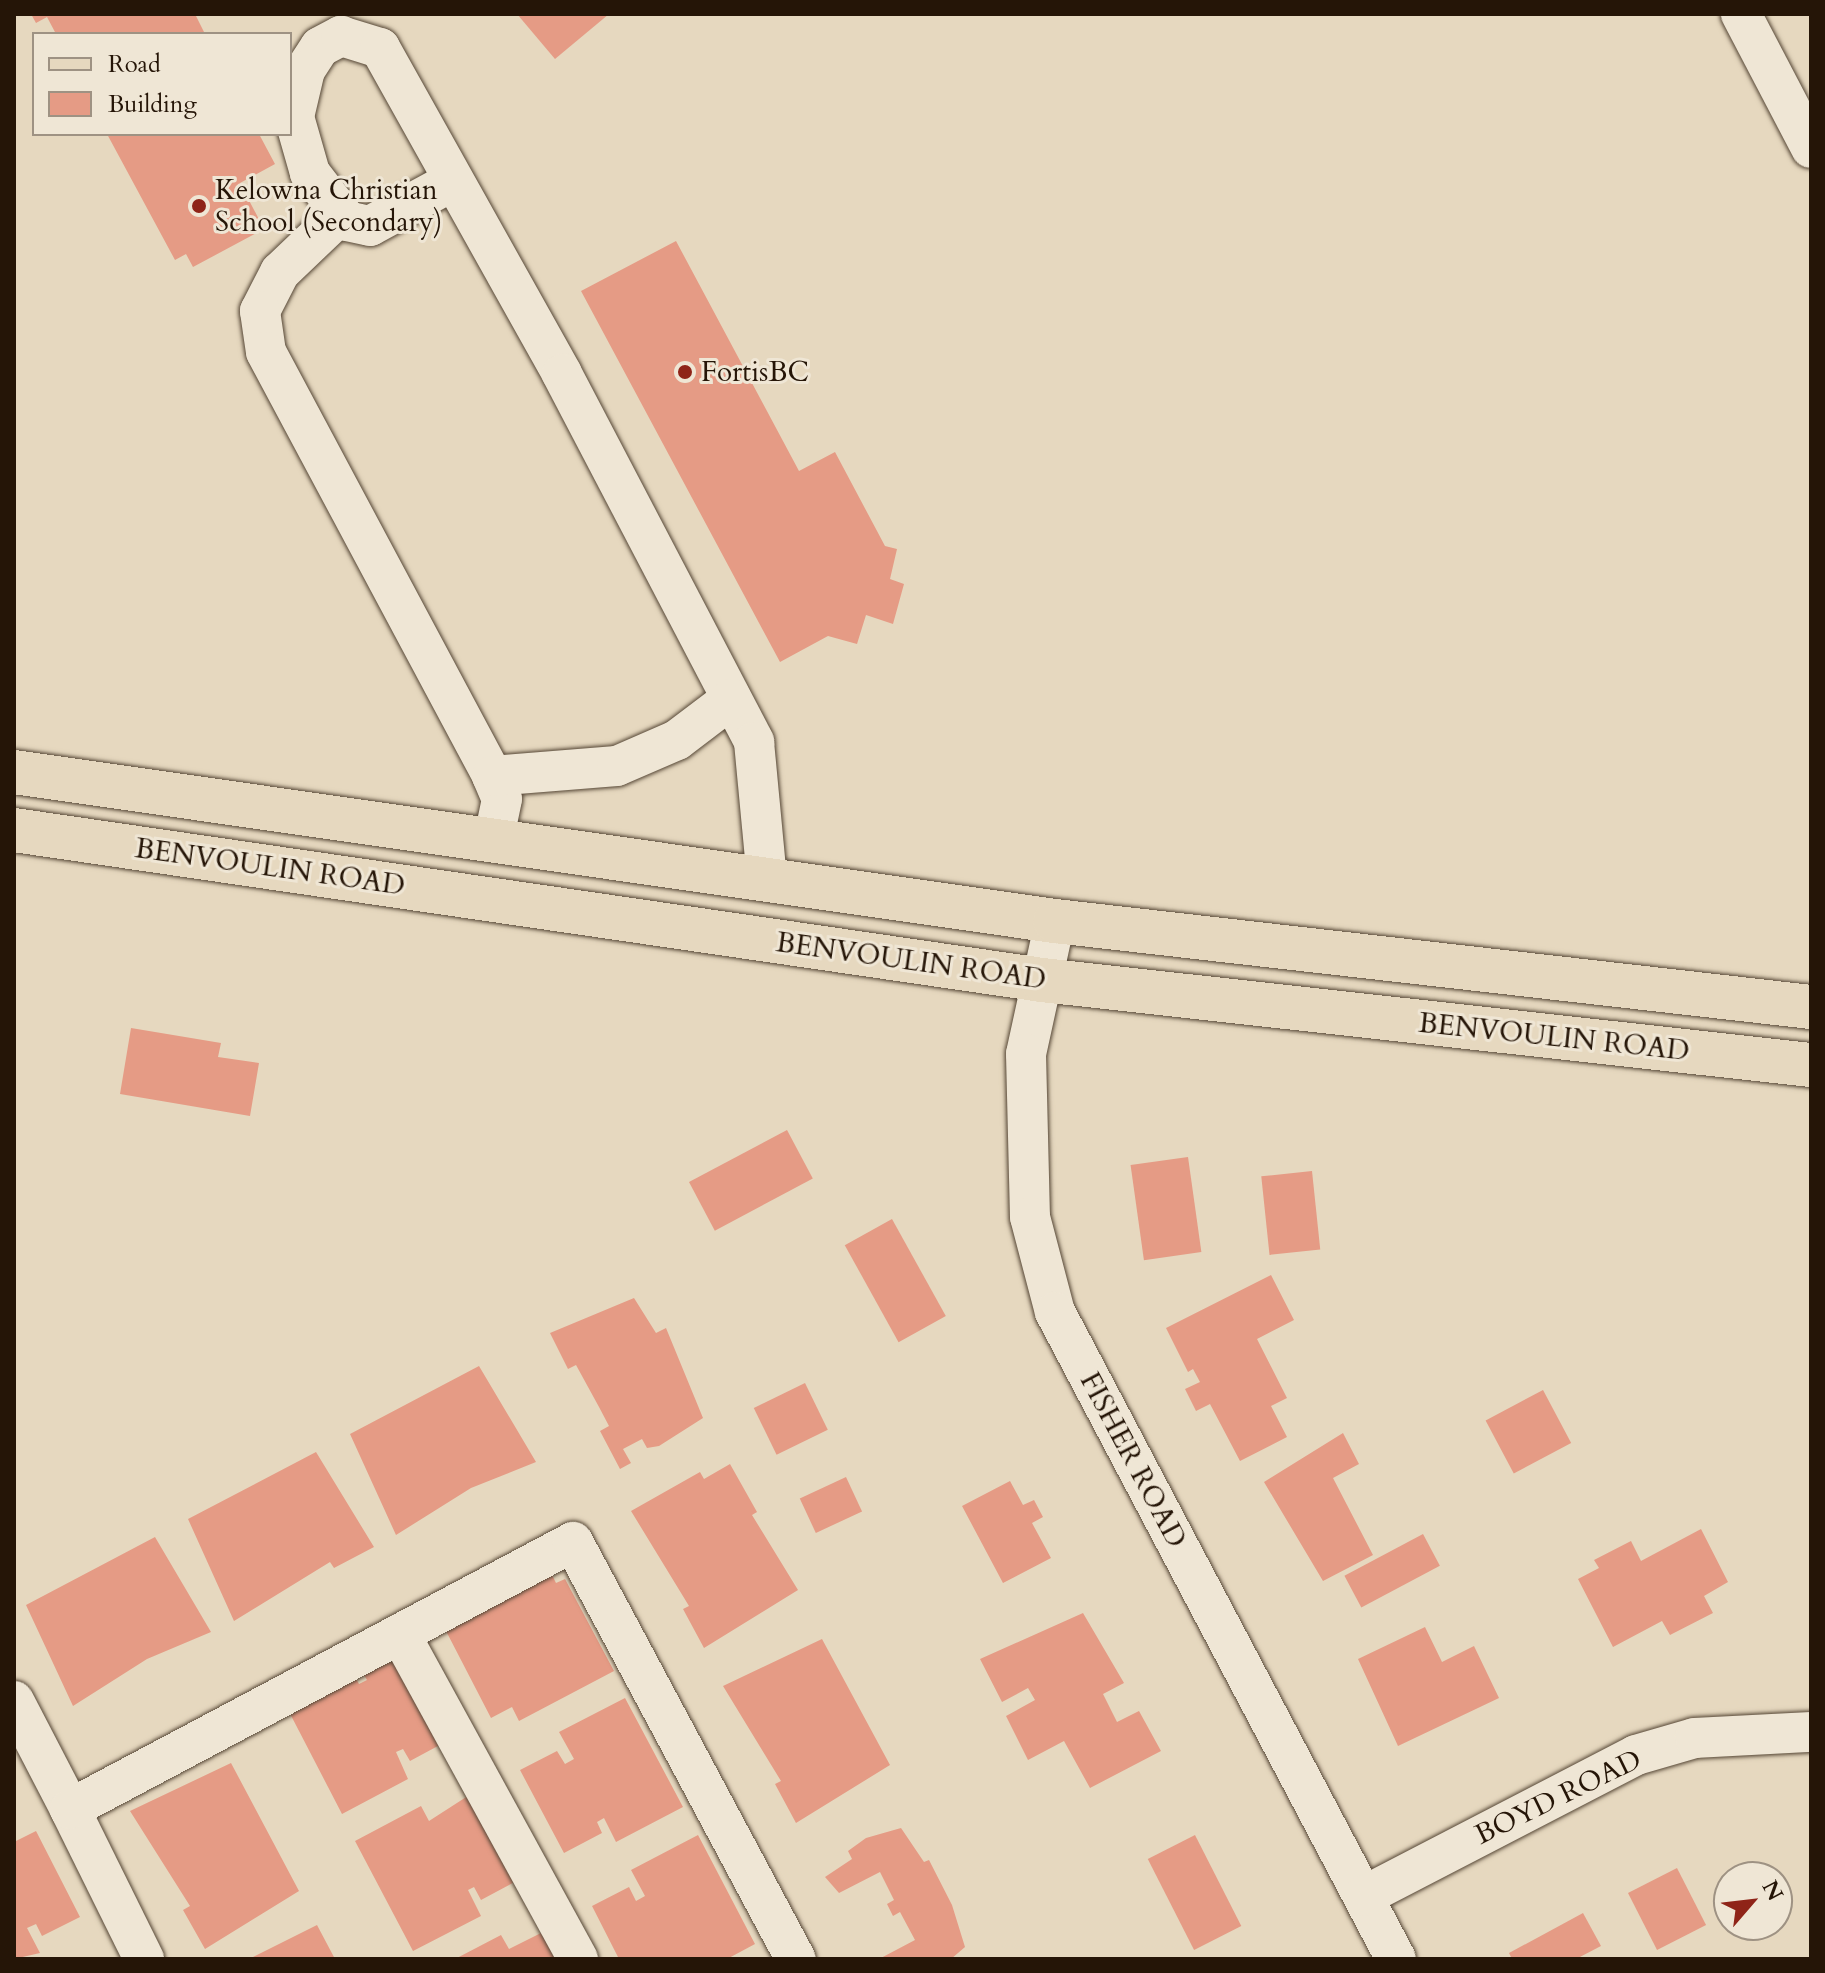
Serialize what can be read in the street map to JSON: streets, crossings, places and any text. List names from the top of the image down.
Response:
{
  "streets": {
    "main road": ["BENVOULIN ROAD"],
    "street": ["FISHER ROAD", "BOYD ROAD"]
  },
  "crossings": [
    ["BENVOULIN ROAD", "FISHER ROAD"],
    ["FISHER ROAD", "BOYD ROAD"]
  ],
  "places": ["Kelowna Christian School (Secondary)", "FortisBC"],
  "legend": ["Road", "Building"],
  "north": "top right"
}
